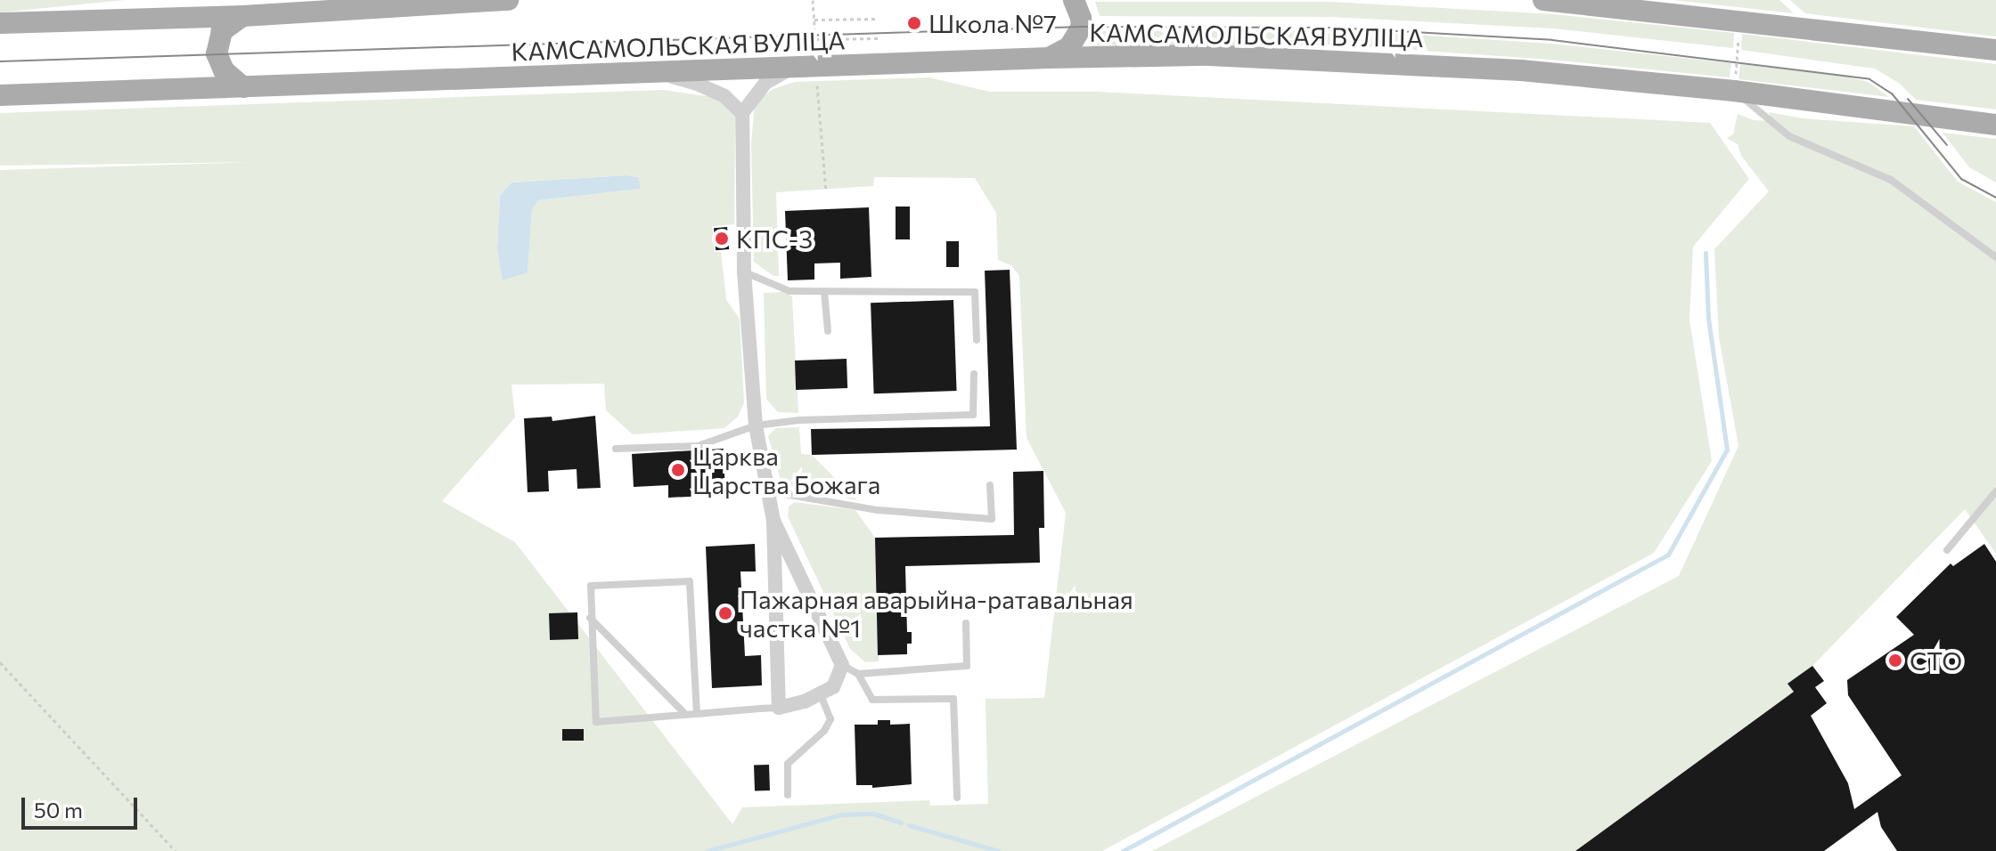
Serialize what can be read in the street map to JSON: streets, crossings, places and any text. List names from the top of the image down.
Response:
{
  "streets": {
    "main road": ["КАМСАМОЛЬСКАЯ ВУЛІЦА"]
  },
  "places": [
    "Школа №7",
    "КПС-3",
    "Царква Царства Божага",
    "Пажарная аварыйна-ратавальная частка №1",
    "СТО"
  ],
  "scale_bar": "50 m"
}
